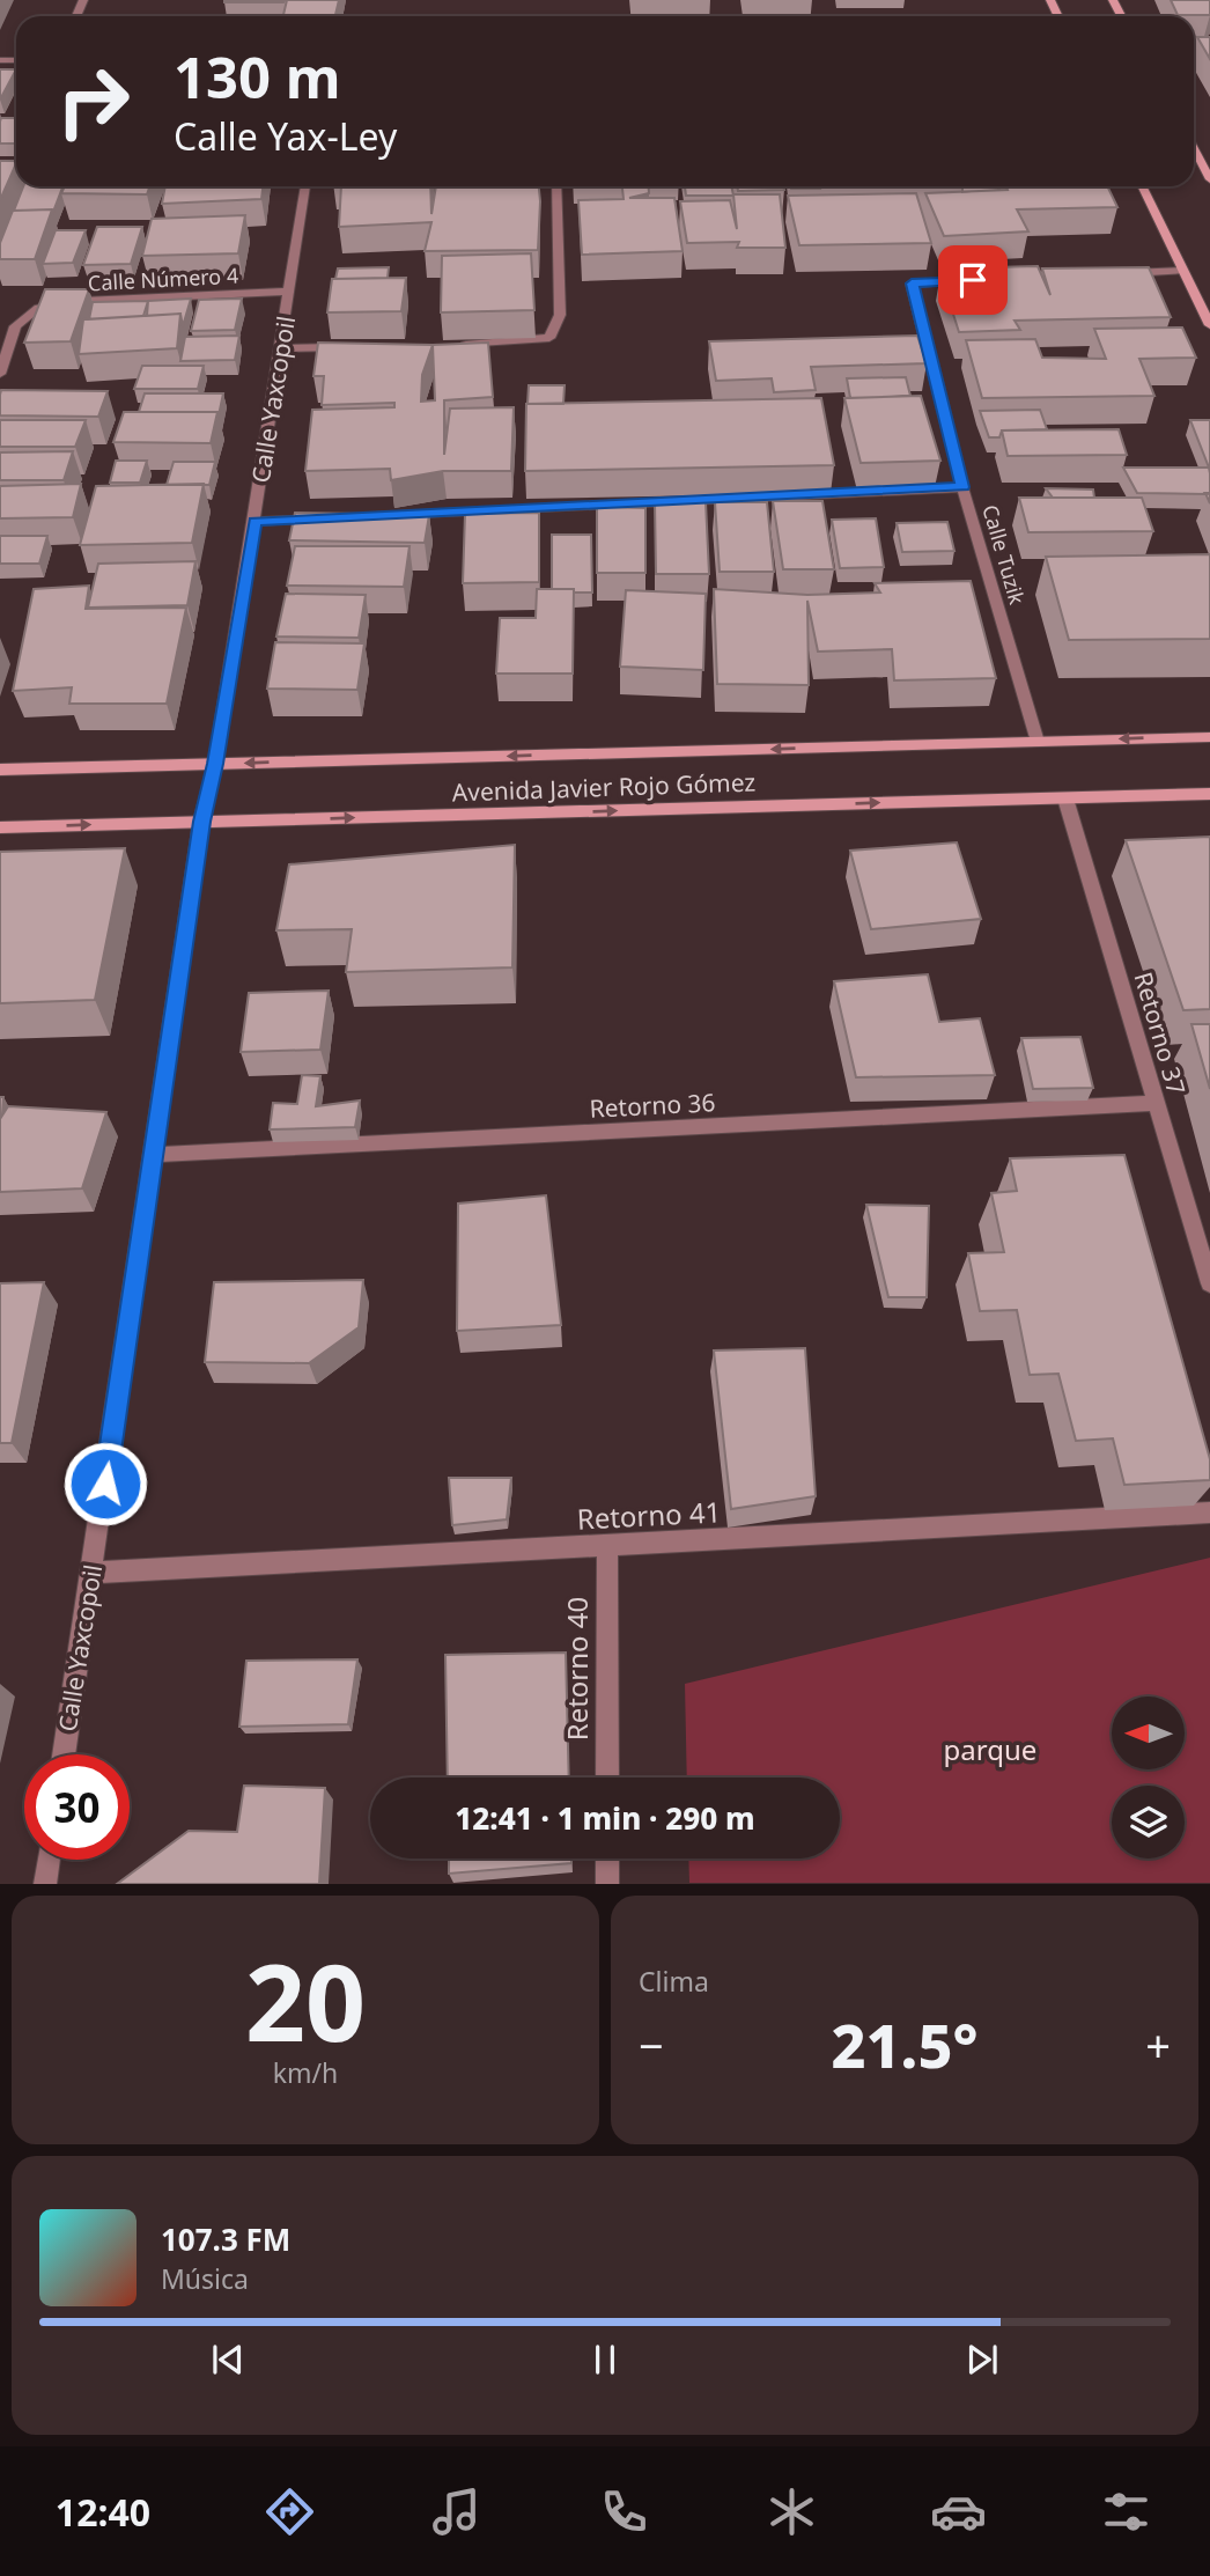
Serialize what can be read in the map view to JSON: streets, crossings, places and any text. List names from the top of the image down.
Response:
{
  "streets": {
    "main road": ["Avenida Javier Rojo Gómez"],
    "street": [
      "Calle Número 4",
      "Calle Yaxcopoil",
      "Calle Tuzik",
      "Retorno 37",
      "Retorno 36",
      "Retorno 41",
      "Retorno 40"
    ]
  },
  "crossings": [
    ["Calle Número 4", "Calle Yaxcopoil"],
    ["Calle Yaxcopoil", "Avenida Javier Rojo Gómez"],
    ["Calle Yaxcopoil", "Retorno 36"],
    ["Calle Yaxcopoil", "Retorno 41"],
    ["Calle Tuzik", "Avenida Javier Rojo Gómez"],
    ["Avenida Javier Rojo Gómez", "Retorno 37"],
    ["Retorno 37", "Retorno 36"],
    ["Retorno 41", "Retorno 40"]
  ],
  "parks": ["parque"],
  "north": "left",
  "page": {
    "turn": ["130 m", "Calle Yax-Ley"],
    "limit": "30",
    "trip": "12:41 · 1 min · 290 m",
    "tile": [
      ["20", "km/h"],
      "Clima"
    ],
    "heat": ["−", "21.5°", "+"],
    "song": ["107.3 FM", "Música"],
    "tabs": "12:40"
  }
}
